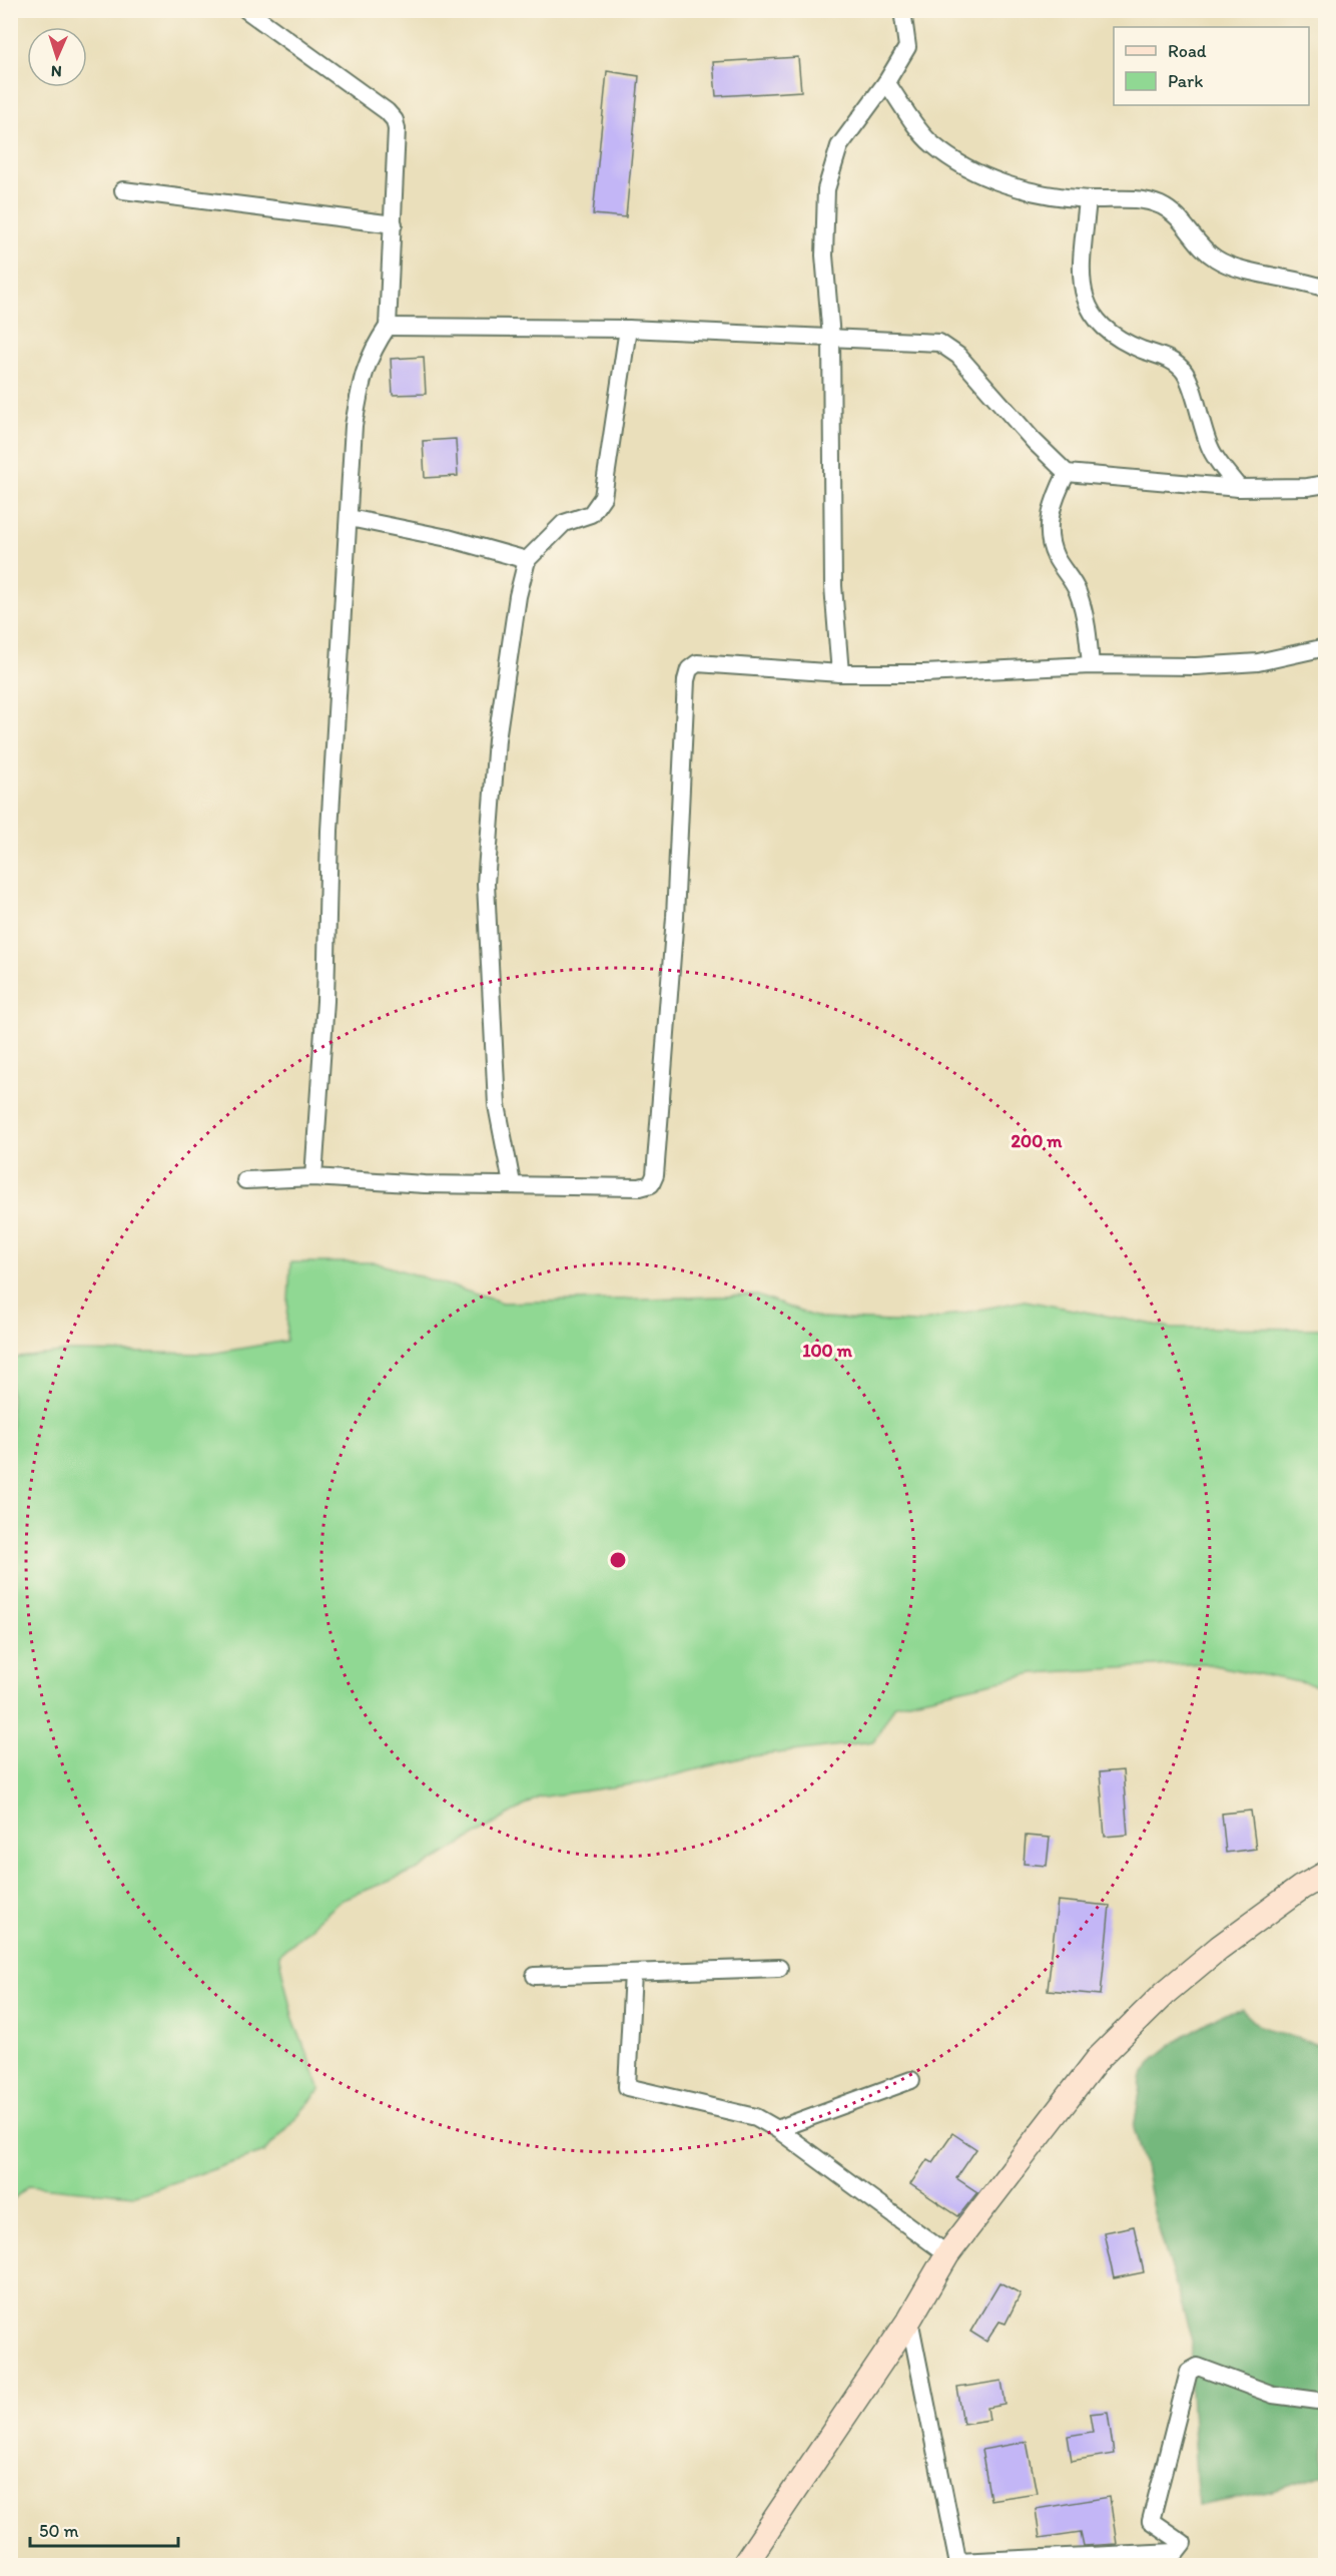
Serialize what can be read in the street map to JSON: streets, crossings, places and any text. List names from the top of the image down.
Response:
{
  "legend": ["Road", "Park"],
  "scale_bar": "50 m",
  "north": "bottom",
  "rings": ["200 m", "100 m"]
}
